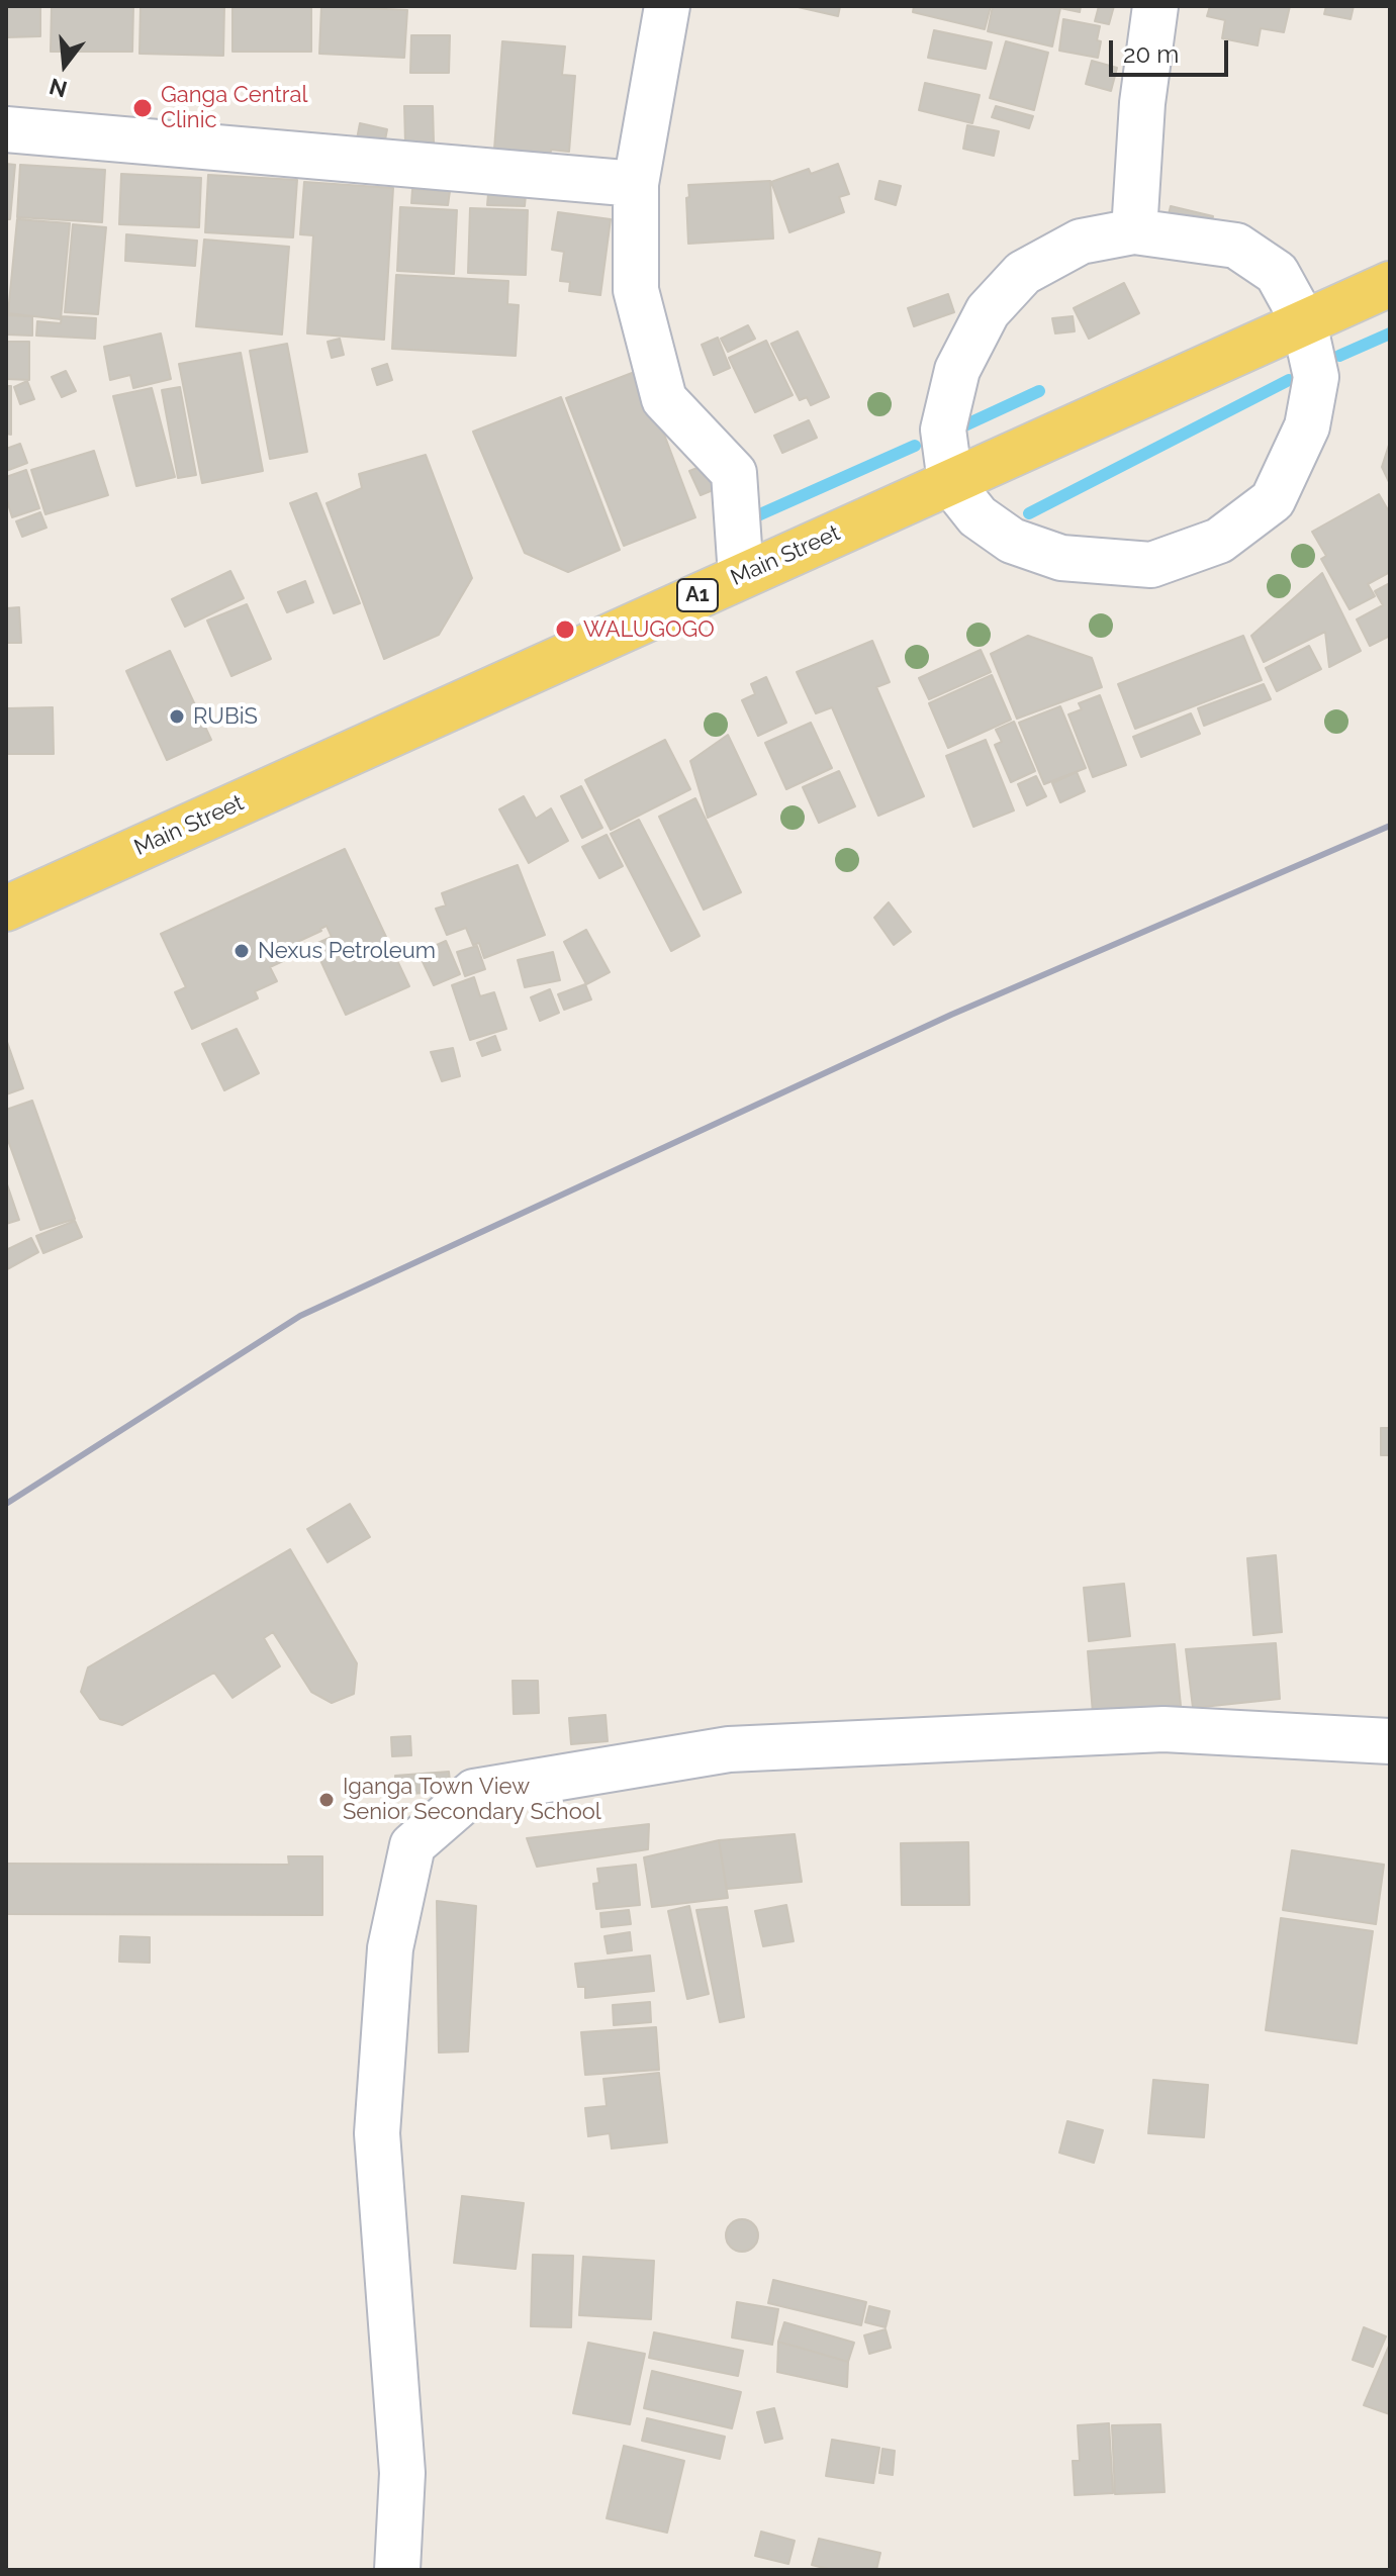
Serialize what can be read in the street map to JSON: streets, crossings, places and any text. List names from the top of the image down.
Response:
{
  "streets": {
    "main road": ["Main Street", "A1"]
  },
  "places": [
    "Ganga Central Clinic",
    "WALUGOGO",
    "RUBiS",
    "Nexus Petroleum",
    "Iganga Town View Senior Secondary School"
  ],
  "scale_bar": "20 m",
  "north": "bottom"
}
